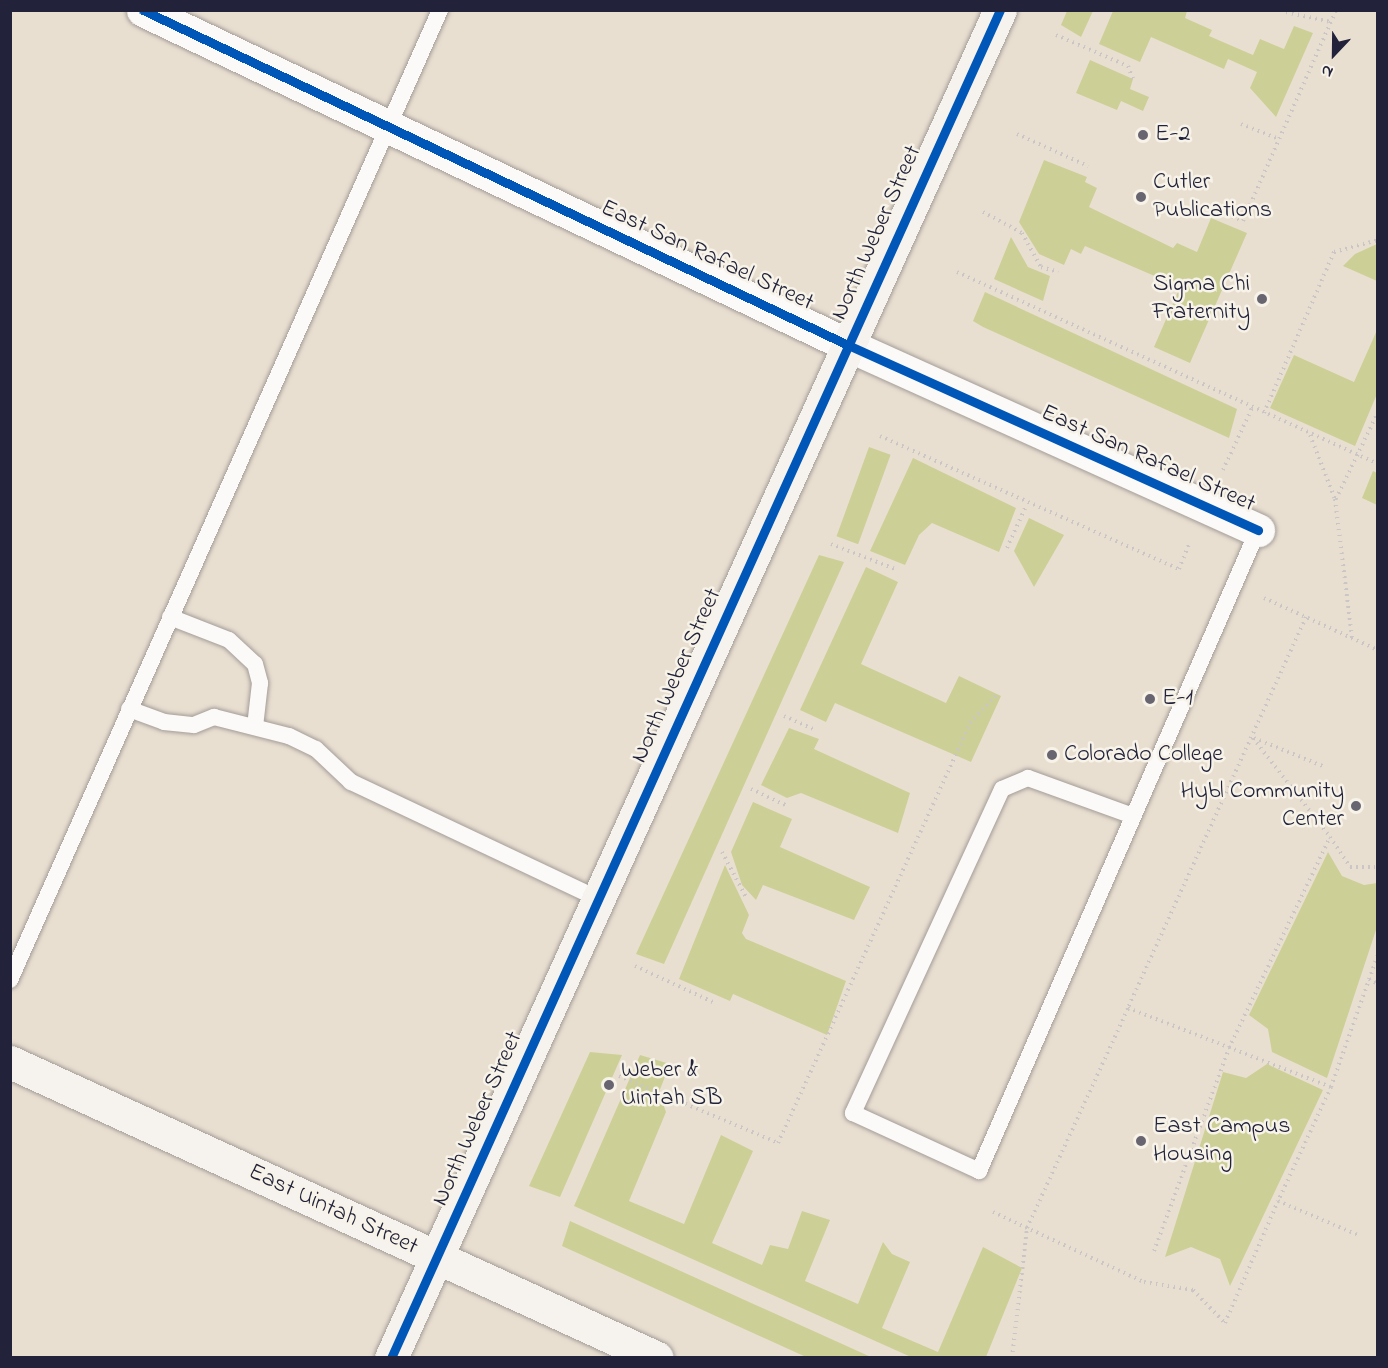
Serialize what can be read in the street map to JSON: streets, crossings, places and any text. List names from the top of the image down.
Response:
{
  "streets": {
    "street": ["North Weber Street", "East San Rafael Street", "East Uintah Street"]
  },
  "crossings": [
    ["North Weber Street", "East San Rafael Street"],
    ["North Weber Street", "East Uintah Street"]
  ],
  "places": [
    "E-2",
    "Cutler Publications",
    "Sigma Chi Fraternity",
    "E-1",
    "Colorado College",
    "Hybl Community Center",
    "Weber & Uintah SB",
    "East Campus Housing"
  ],
  "north": "bottom"
}
